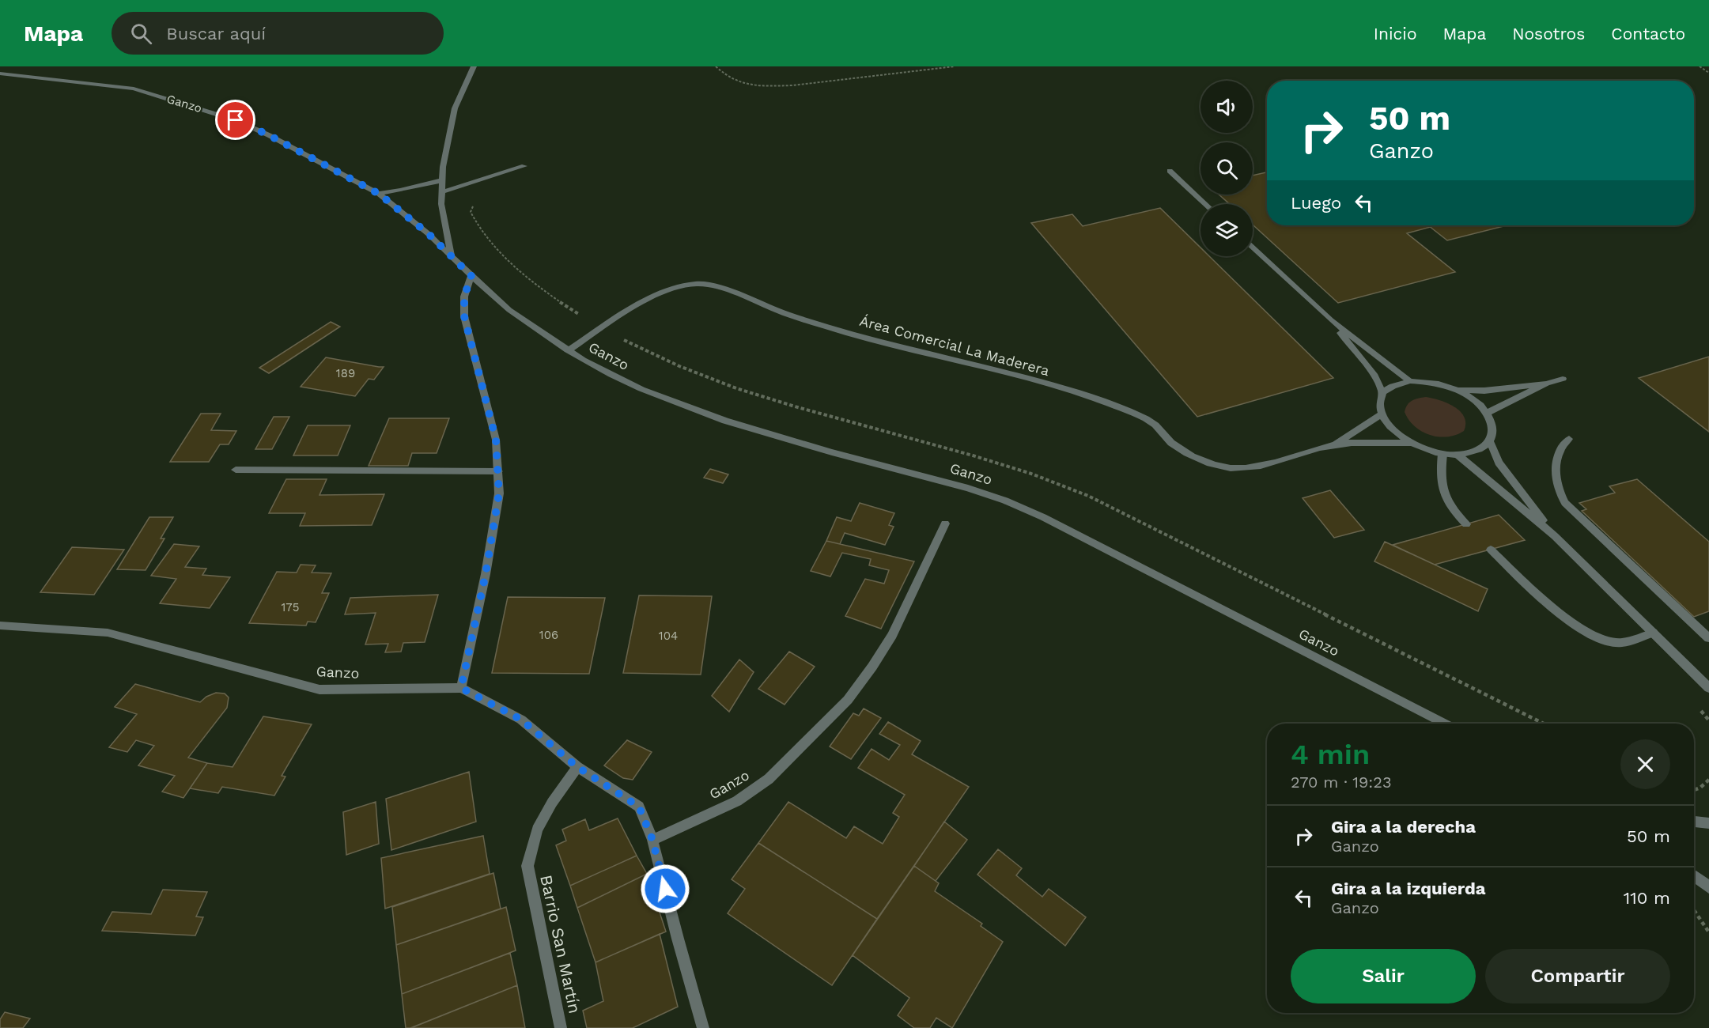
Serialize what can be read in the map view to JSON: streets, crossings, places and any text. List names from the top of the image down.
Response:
{
  "streets": {
    "street": ["Ganzo", "Área Comercial La Maderera", "Barrio San Martín"]
  },
  "crossings": [
    ["Ganzo", "Área Comercial La Maderera"]
  ],
  "house_numbers": [
    "189",
    "175",
    "106",
    "104"
  ],
  "page": {
    "header": "Mapa",
    "search": "Buscar aquí",
    "nav": [
      "Inicio",
      "Mapa",
      "Nosotros",
      "Contacto"
    ],
    "turn": ["50 m", "Ganzo"],
    "then": "Luego",
    "heading": ["4 min", "270 m · 19:23"],
    "list": [
      {
        "name": "Gira a la derecha",
        "note": "Ganzo",
        "value": "50 m"
      },
      {
        "name": "Gira a la izquierda",
        "note": "Ganzo",
        "value": "110 m"
      }
    ],
    "buttons": ["Salir", "Compartir"]
  }
}
